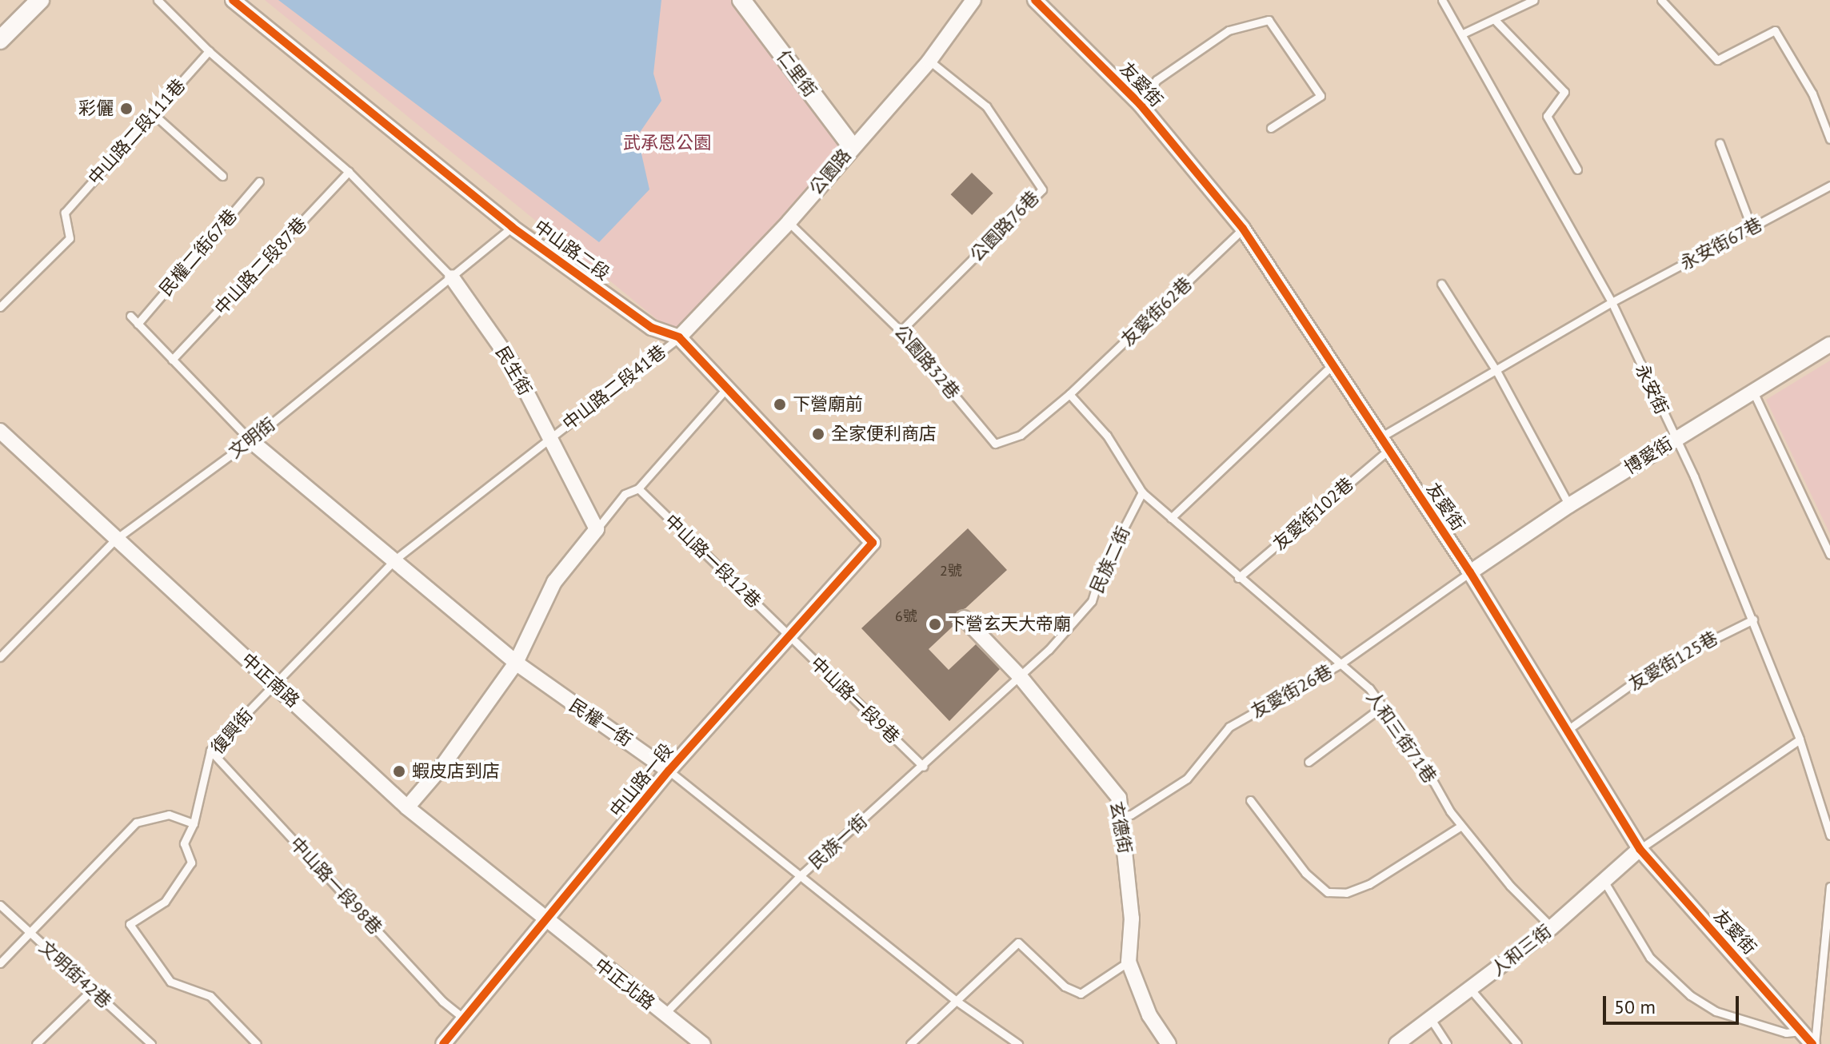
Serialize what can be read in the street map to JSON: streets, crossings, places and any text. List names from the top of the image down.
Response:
{
  "streets": {
    "street": [
      "仁里街",
      "友愛街",
      "公園路",
      "中山路二段",
      "民生街",
      "博愛街",
      "中正南路",
      "民權一街",
      "中山路一段",
      "玄德街",
      "人和三街",
      "中正北路"
    ],
    "lane": [
      "中山路二段111巷",
      "公園路76巷",
      "永安街67巷",
      "民權二街67巷",
      "中山路二段87巷",
      "友愛街62巷",
      "公園路32巷",
      "中山路二段41巷",
      "永安街",
      "文明街",
      "友愛街102巷",
      "民族二街",
      "中山路一段12巷",
      "友愛街125巷",
      "友愛街26巷",
      "中山路一段9巷",
      "復興街",
      "人和三街71巷",
      "民族一街",
      "中山路一段98巷",
      "文明街42巷"
    ]
  },
  "crossings": [
    ["仁里街", "公園路"],
    ["友愛街", "友愛街62巷"],
    ["友愛街", "博愛街"],
    ["友愛街", "友愛街102巷"],
    ["友愛街", "友愛街125巷"],
    ["友愛街", "友愛街26巷"],
    ["友愛街", "人和三街"],
    ["中山路二段111巷", "民生街"],
    ["公園路", "公園路76巷"],
    ["公園路", "中山路二段"],
    ["公園路", "公園路32巷"],
    ["公園路", "中山路二段41巷"],
    ["公園路76巷", "公園路32巷"],
    ["永安街67巷", "永安街"],
    ["永安街67巷", "友愛街102巷"],
    ["中山路二段", "中山路二段41巷"],
    ["中山路二段", "文明街"],
    ["中山路二段", "中山路一段"],
    ["中山路二段87巷", "民生街"],
    ["友愛街62巷", "公園路32巷"],
    ["友愛街62巷", "人和三街71巷"],
    ["公園路32巷", "人和三街71巷"],
    ["民生街", "中山路二段41巷"],
    ["民生街", "文明街"],
    ["民生街", "復興街"],
    ["中山路二段41巷", "復興街"],
    ["永安街", "博愛街"],
    ["永安街", "友愛街125巷"],
    ["文明街", "中正南路"],
    ["文明街", "民權一街"],
    ["博愛街", "友愛街26巷"],
    ["友愛街102巷", "人和三街71巷"],
    ["民族二街", "人和三街71巷"],
    ["民族二街", "玄德街"],
    ["民族二街", "民族一街"],
    ["中山路一段12巷", "中山路一段9巷"],
    ["中山路一段12巷", "中山路一段"],
    ["中正南路", "復興街"],
    ["中正南路", "中山路一段"],
    ["中正南路", "中正北路"],
    ["友愛街26巷", "人和三街71巷"],
    ["友愛街26巷", "玄德街"],
    ["中山路一段9巷", "中山路一段"],
    ["中山路一段9巷", "民族一街"],
    ["民權一街", "復興街"],
    ["民權一街", "中山路一段"],
    ["民權一街", "民族一街"],
    ["復興街", "中山路一段98巷"],
    ["人和三街71巷", "人和三街"],
    ["中山路一段", "中山路一段98巷"],
    ["中山路一段", "中正北路"],
    ["玄德街", "民族一街"],
    ["民族一街", "中正北路"]
  ],
  "parks": ["武承恩公園"],
  "places": [
    "彩儷",
    "下營廟前",
    "全家便利商店",
    "下營玄天大帝廟",
    "蝦皮店到店"
  ],
  "house_numbers": ["2號", "6號"],
  "scale_bar": "50 m"
}
